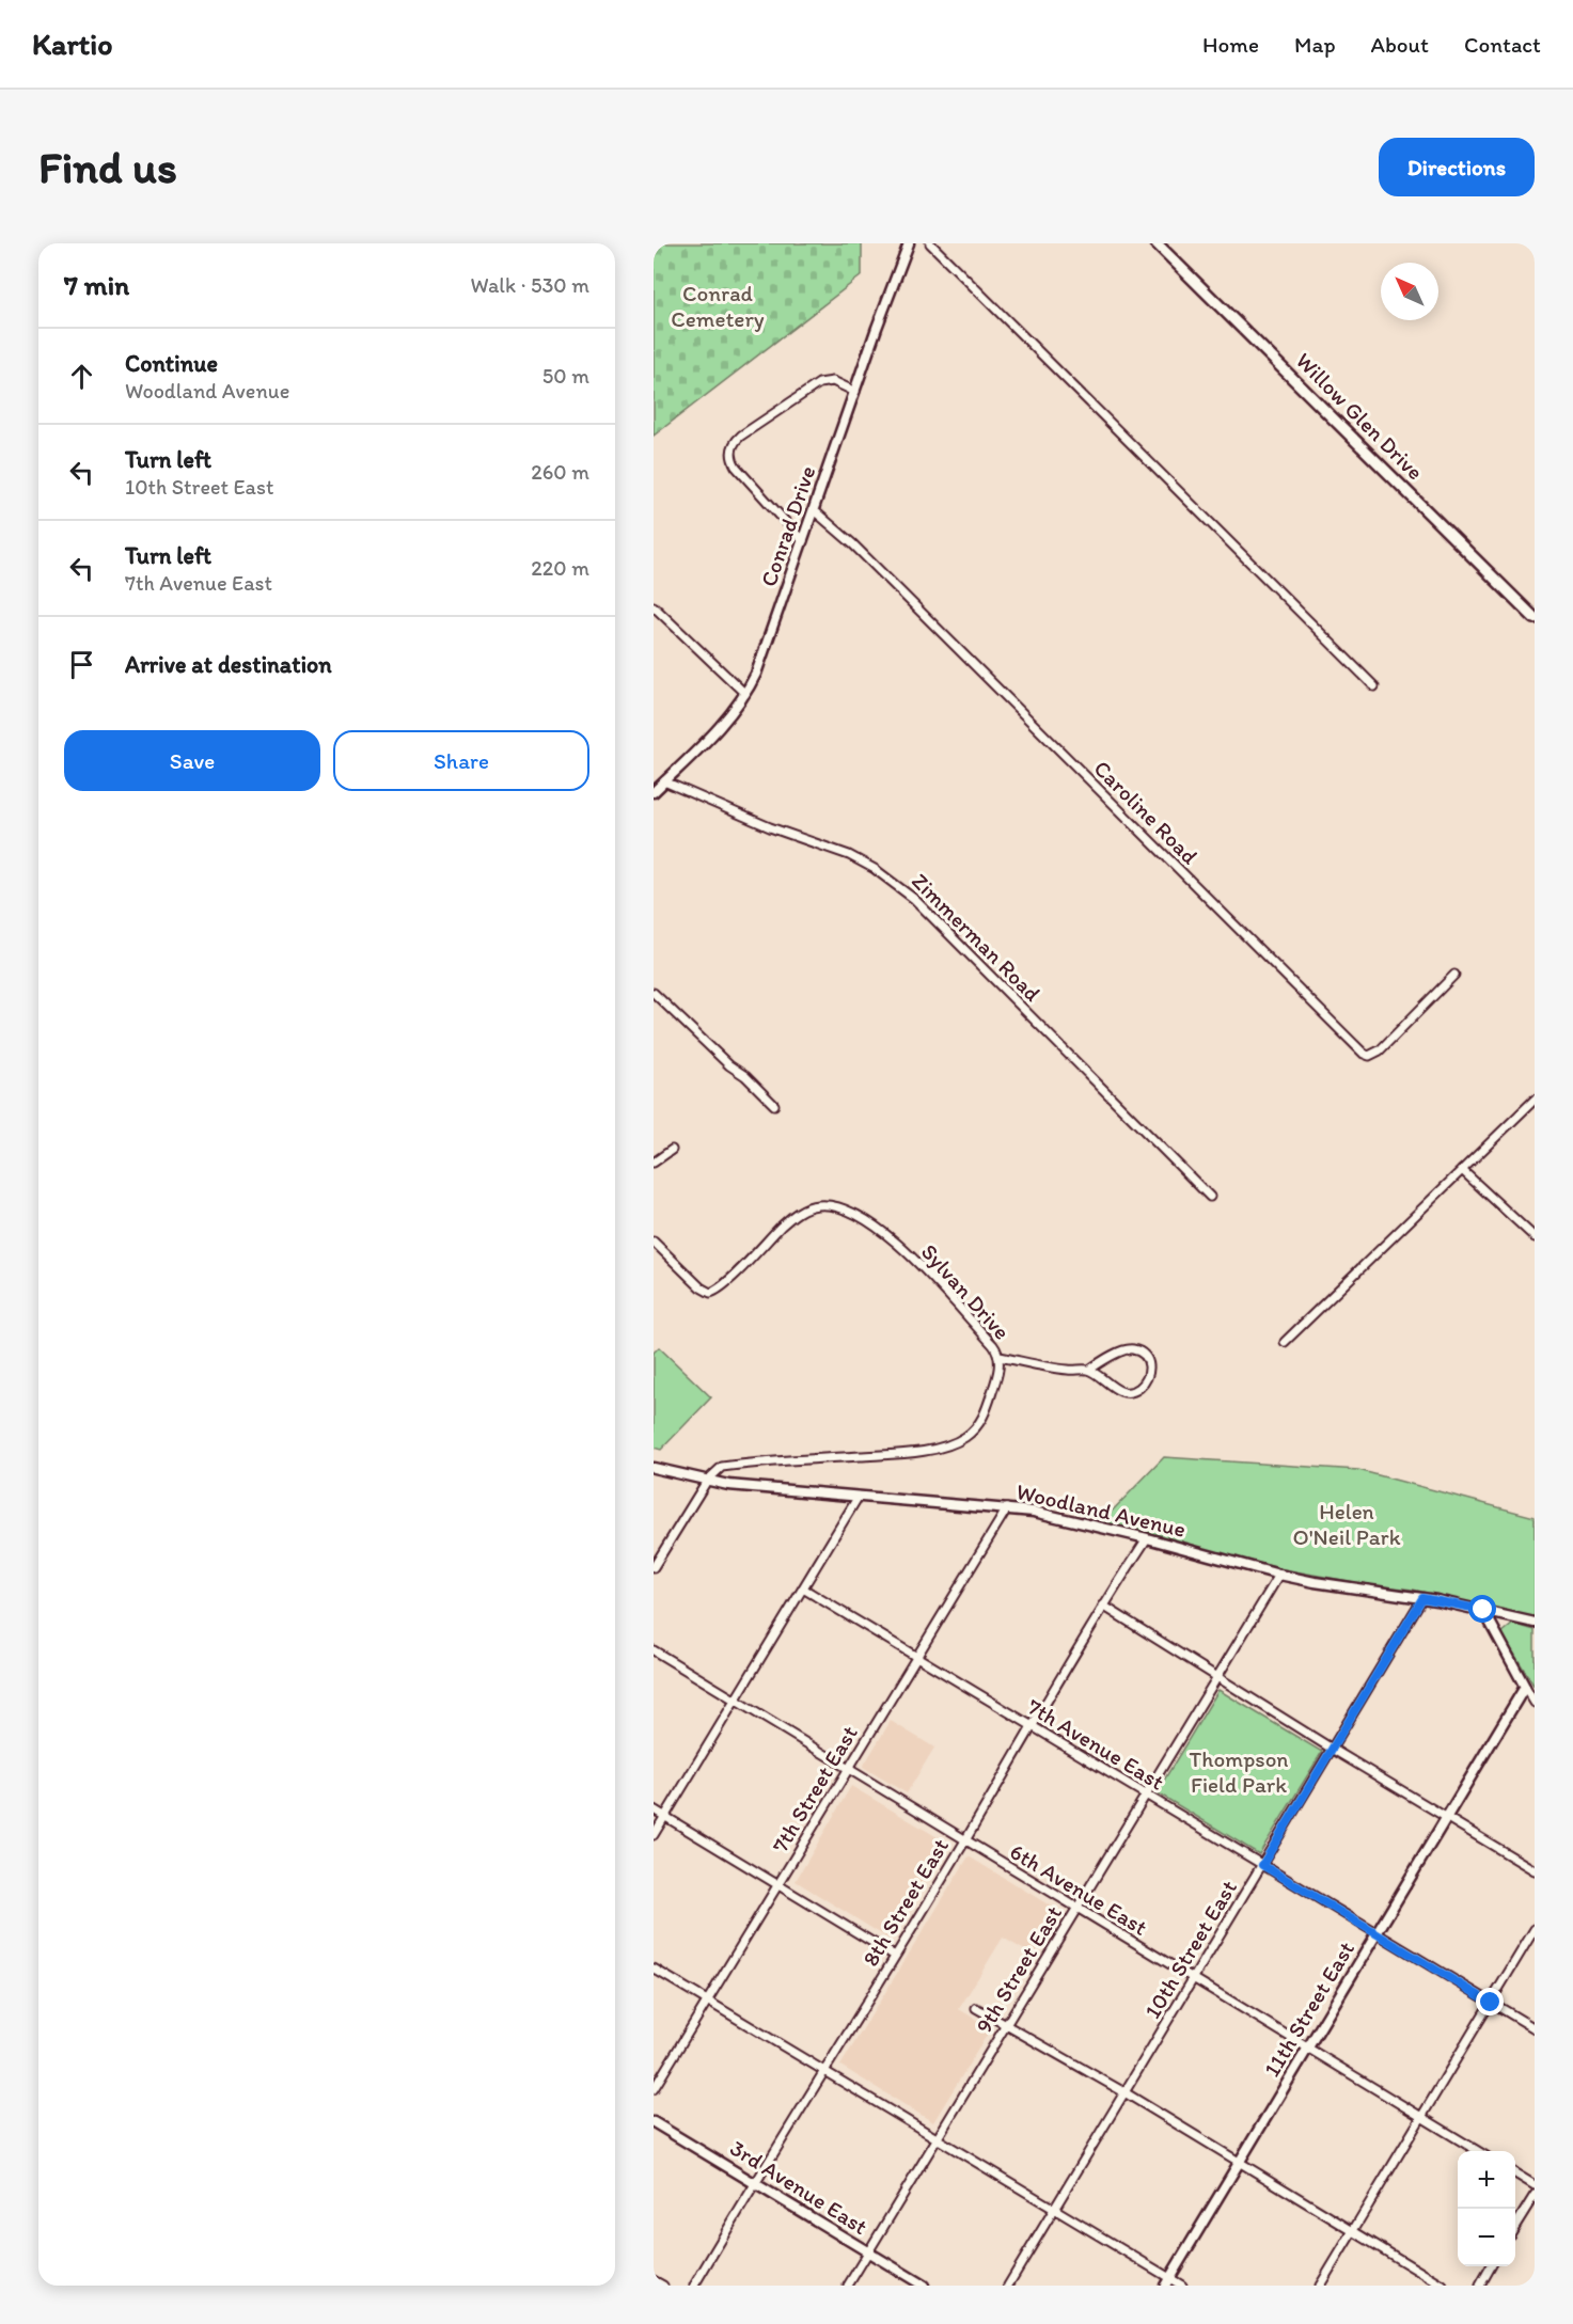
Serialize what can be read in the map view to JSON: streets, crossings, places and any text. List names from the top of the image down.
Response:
{
  "streets": {
    "main road": ["Willow Glen Drive"],
    "street": [
      "Conrad Drive",
      "Caroline Road",
      "Zimmerman Road",
      "Sylvan Drive",
      "Woodland Avenue",
      "7th Avenue East",
      "7th Street East",
      "6th Avenue East",
      "8th Street East",
      "10th Street East",
      "9th Street East",
      "11th Street East",
      "3rd Avenue East"
    ]
  },
  "crossings": [
    ["Conrad Drive", "Caroline Road"],
    ["Conrad Drive", "Zimmerman Road"],
    ["Sylvan Drive", "Woodland Avenue"],
    ["Woodland Avenue", "7th Street East"],
    ["Woodland Avenue", "8th Street East"],
    ["Woodland Avenue", "10th Street East"],
    ["Woodland Avenue", "9th Street East"],
    ["7th Avenue East", "7th Street East"],
    ["7th Avenue East", "8th Street East"],
    ["7th Avenue East", "10th Street East"],
    ["7th Avenue East", "9th Street East"],
    ["7th Avenue East", "11th Street East"],
    ["7th Street East", "6th Avenue East"],
    ["6th Avenue East", "8th Street East"],
    ["6th Avenue East", "10th Street East"],
    ["6th Avenue East", "9th Street East"],
    ["6th Avenue East", "11th Street East"],
    ["8th Street East", "3rd Avenue East"],
    ["9th Street East", "3rd Avenue East"]
  ],
  "parks": ["Conrad Cemetery", "Helen O'Neil Park", "Thompson Field Park"],
  "north": "top left",
  "page": {
    "header": "Kartio",
    "nav": [
      "Home",
      "Map",
      "About",
      "Contact"
    ],
    "buttons": [
      "Directions",
      ["Save", "Share"]
    ],
    "title": "Find us",
    "heading": ["7 min", "Walk · 530 m"],
    "list": [
      ["Continue", "Woodland Avenue", "50 m"],
      ["Turn left", "10th Street East", "260 m"],
      ["Turn left", "7th Avenue East", "220 m"],
      "Arrive at destination"
    ],
    "map_buttons": ["+", "−"]
  }
}
